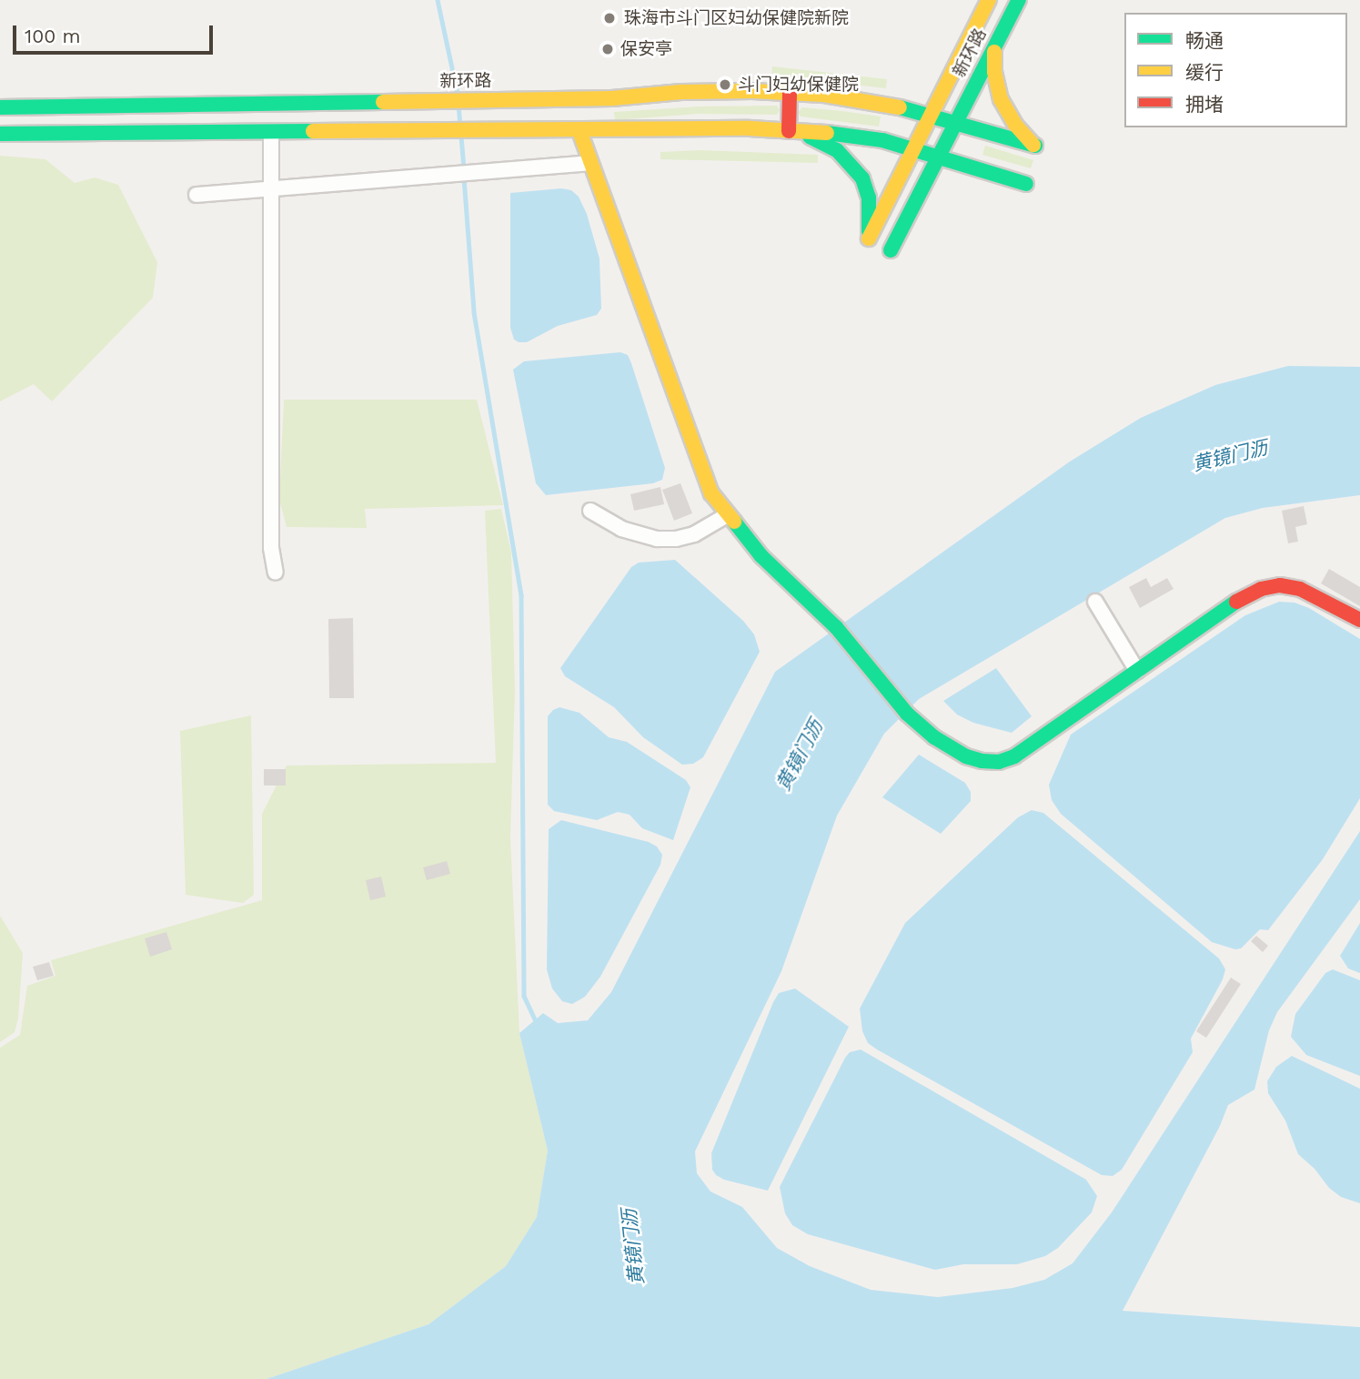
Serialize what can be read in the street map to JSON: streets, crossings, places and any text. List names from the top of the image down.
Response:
{
  "streets": {
    "street": ["新环路"]
  },
  "water": ["黄镜门沥"],
  "places": ["珠海市斗门区妇幼保健院新院", "保安亭", "斗门妇幼保健院"],
  "legend": ["畅通", "缓行", "拥堵"],
  "scale_bar": "100 m"
}
